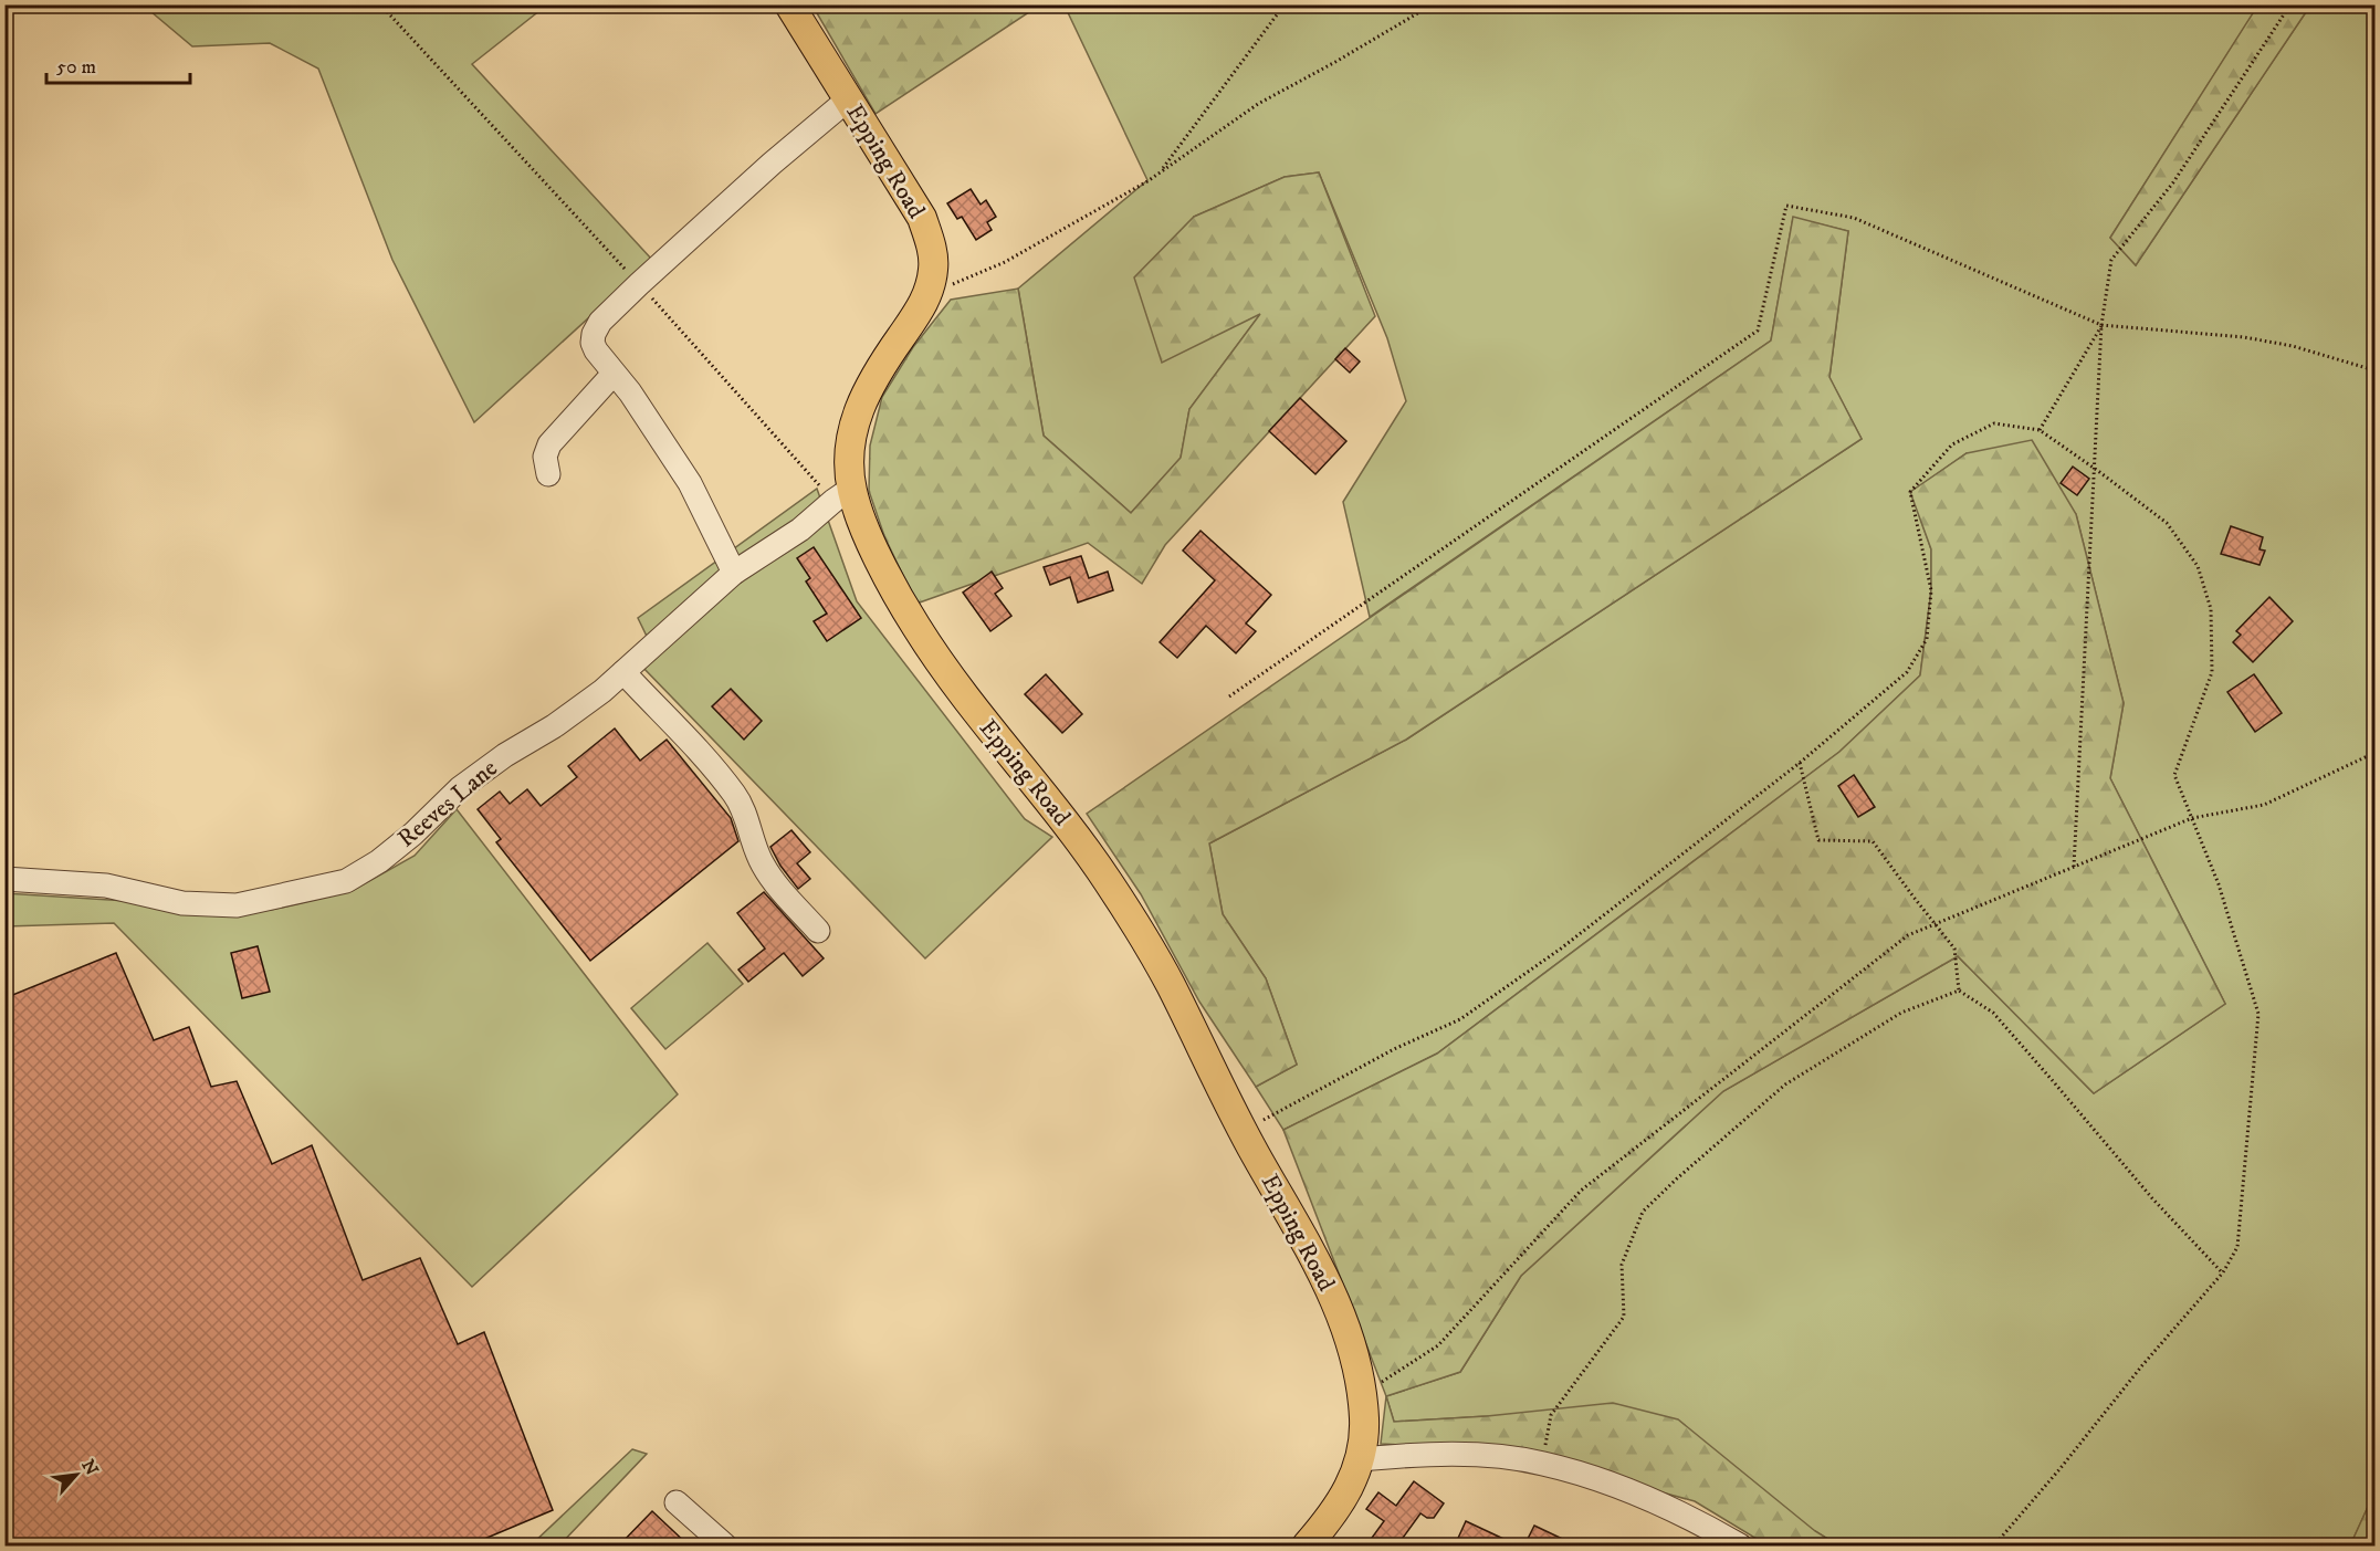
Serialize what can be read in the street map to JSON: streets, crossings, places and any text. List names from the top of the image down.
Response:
{
  "streets": {
    "main road": ["Epping Road"],
    "street": ["Reeves Lane"]
  },
  "crossings": [
    ["Epping Road", "Reeves Lane"]
  ],
  "scale_bar": "50 m",
  "north": "top right"
}
